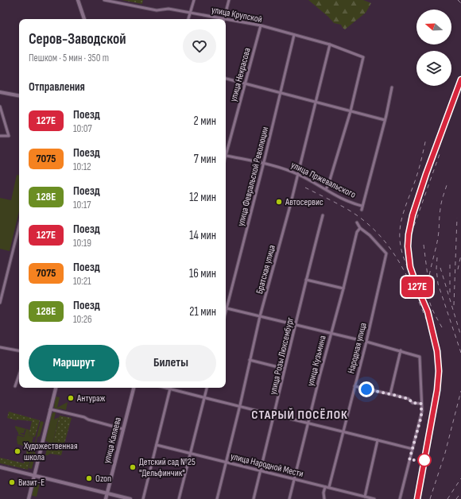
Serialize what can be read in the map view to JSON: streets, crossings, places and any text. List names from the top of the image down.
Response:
{
  "streets": {
    "street": [
      "улица Крупской",
      "улица Некрасова",
      "улица Февральской Революции",
      "улица Пржевальского",
      "Братская улица",
      "Народная улица",
      "улица Розы Люксембург",
      "улица Кузьмина",
      "улица Каляева",
      "улица Народной Мести"
    ]
  },
  "crossings": [
    ["улица Крупской", "улица Некрасова"],
    ["улица Крупской", "улица Февральской Революции"],
    ["улица Крупской", "Братская улица"],
    ["улица Февральской Революции", "улица Пржевальского"],
    ["улица Пржевальского", "Братская улица"],
    ["Братская улица", "улица Народной Мести"],
    ["Народная улица", "улица Кузьмина"],
    ["Народная улица", "улица Народной Мести"],
    ["улица Розы Люксембург", "улица Народной Мести"],
    ["улица Кузьмина", "улица Народной Мести"]
  ],
  "districts": ["СТАРЫЙ ПОСЁЛОК"],
  "places": [
    "Автосервис",
    "Антураж",
    "Художественная школа",
    "Детский сад №25 \"Дельфинчик\"",
    "Ozon",
    "Визит-Е"
  ],
  "north": "left",
  "page": {
    "on_map": "127Е",
    "heading": [
      ["Серов-Заводской", "Пешком · 5 мин · 350 m"],
      "Отправления"
    ],
    "list": [
      {
        "mark": "127Е",
        "name": "Поезд",
        "note": "10:07",
        "value": "2 мин"
      },
      {
        "mark": "7075",
        "name": "Поезд",
        "note": "10:12",
        "value": "7 мин"
      },
      {
        "mark": "128Е",
        "name": "Поезд",
        "note": "10:17",
        "value": "12 мин"
      },
      {
        "mark": "127Е",
        "name": "Поезд",
        "note": "10:19",
        "value": "14 мин"
      },
      {
        "mark": "7075",
        "name": "Поезд",
        "note": "10:21",
        "value": "16 мин"
      },
      {
        "mark": "128Е",
        "name": "Поезд",
        "note": "10:26",
        "value": "21 мин"
      }
    ],
    "buttons": ["Маршрут", "Билеты"]
  }
}
